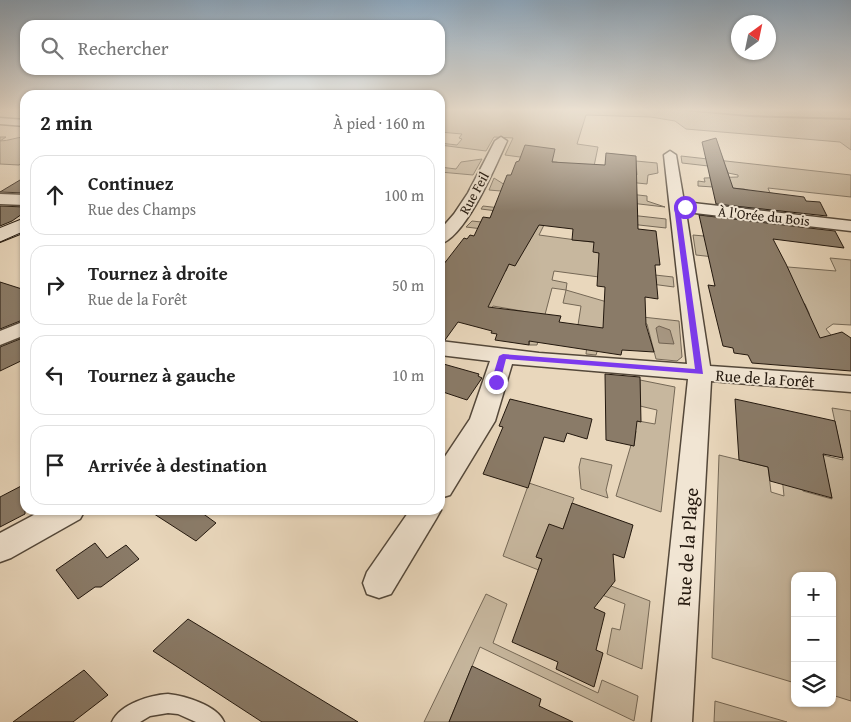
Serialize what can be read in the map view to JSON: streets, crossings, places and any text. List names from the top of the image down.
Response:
{
  "streets": {
    "street": [
      "Rue Feil",
      "À l'Orée du Bois",
      "Rue de la Forêt",
      "Rue de la Plage"
    ]
  },
  "crossings": [
    ["À l'Orée du Bois", "Rue de la Plage"],
    ["Rue de la Forêt", "Rue de la Plage"]
  ],
  "north": "top right",
  "page": {
    "search": "Rechercher",
    "heading": ["2 min", "À pied · 160 m"],
    "list": [
      ["Continuez", "Rue des Champs", "100 m"],
      ["Tournez à droite", "Rue de la Forêt", "50 m"],
      ["Tournez à gauche", "10 m"],
      "Arrivée à destination"
    ],
    "map_buttons": ["+", "−"]
  }
}
